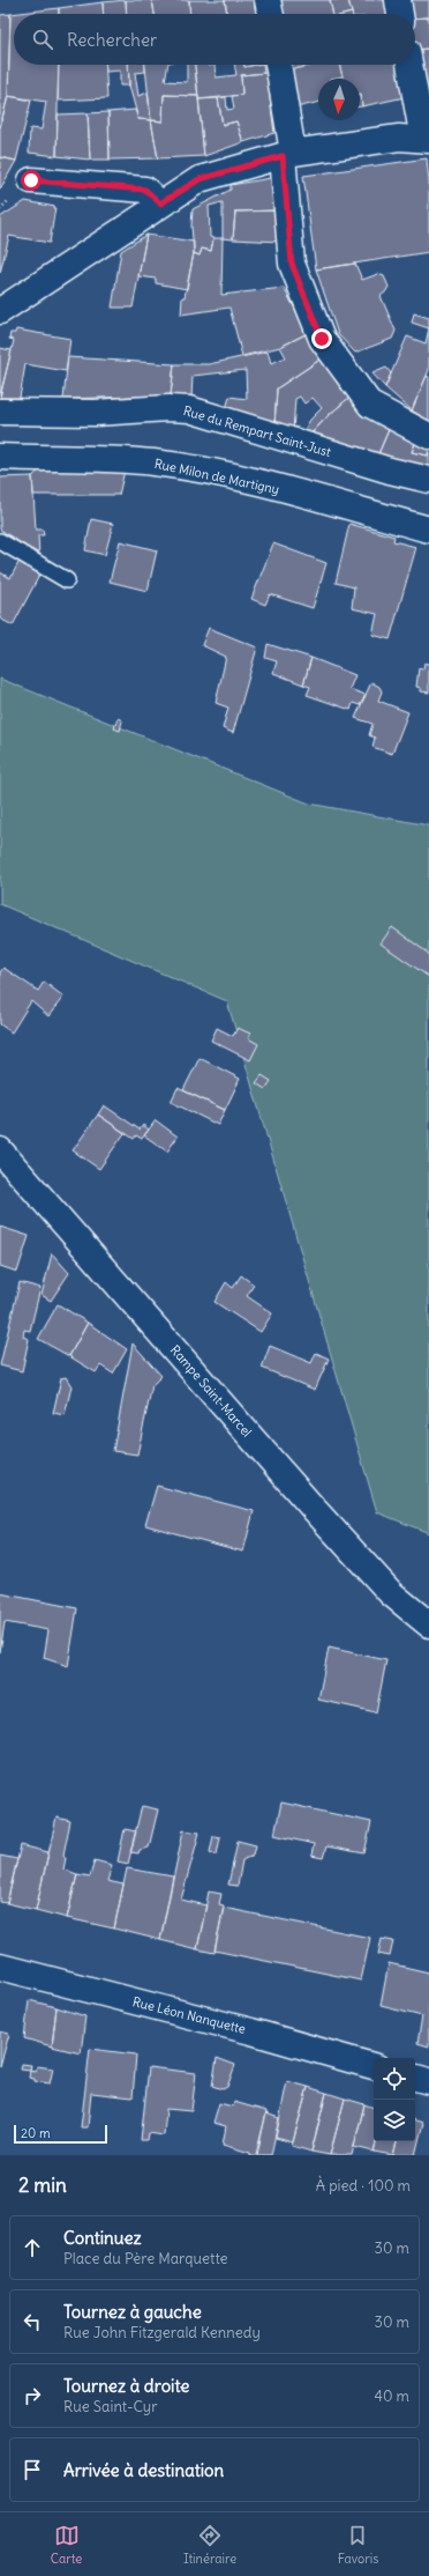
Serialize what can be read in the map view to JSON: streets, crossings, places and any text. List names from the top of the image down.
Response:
{
  "streets": {
    "street": [
      "Rue du Rempart Saint-Just",
      "Rue Milon de Martigny",
      "Rampe Saint-Marcel",
      "Rue Léon Nanquette"
    ]
  },
  "scale_bar": "20 m",
  "north": "bottom",
  "page": {
    "search": "Rechercher",
    "scale": "20 m",
    "heading": ["2 min", "À pied · 100 m"],
    "list": [
      ["Continuez", "Place du Père Marquette", "30 m"],
      ["Tournez à gauche", "Rue John Fitzgerald Kennedy", "30 m"],
      ["Tournez à droite", "Rue Saint-Cyr", "40 m"],
      "Arrivée à destination"
    ],
    "nav": ["Carte", "Itinéraire", "Favoris"]
  }
}
